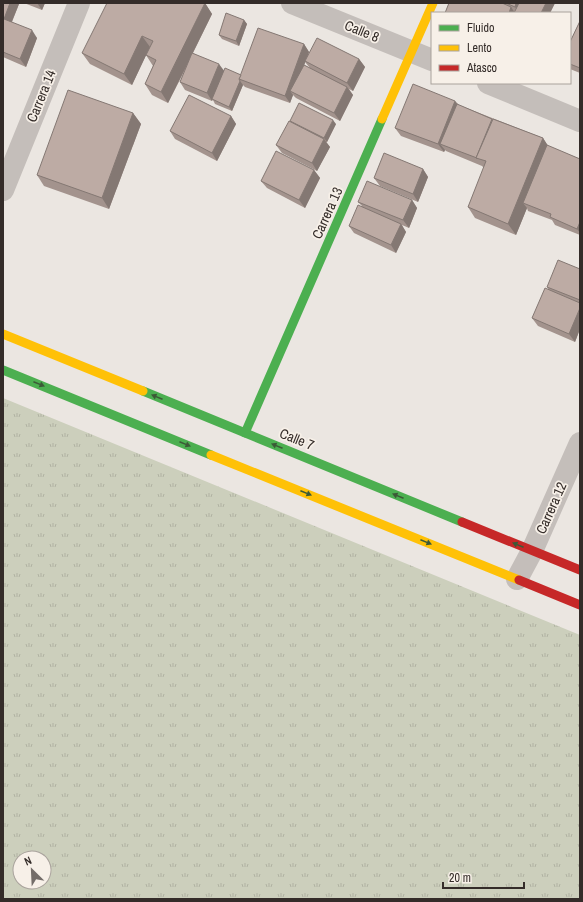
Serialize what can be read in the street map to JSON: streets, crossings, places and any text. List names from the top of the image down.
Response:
{
  "streets": {
    "main road": ["Carrera 13", "Calle 7"],
    "street": ["Calle 8", "Carrera 14", "Carrera 12"]
  },
  "crossings": [
    ["Calle 8", "Carrera 13"],
    ["Carrera 13", "Calle 7"],
    ["Calle 7", "Carrera 12"]
  ],
  "legend": ["Fluido", "Lento", "Atasco"],
  "scale_bar": "20 m",
  "north": "top left"
}
